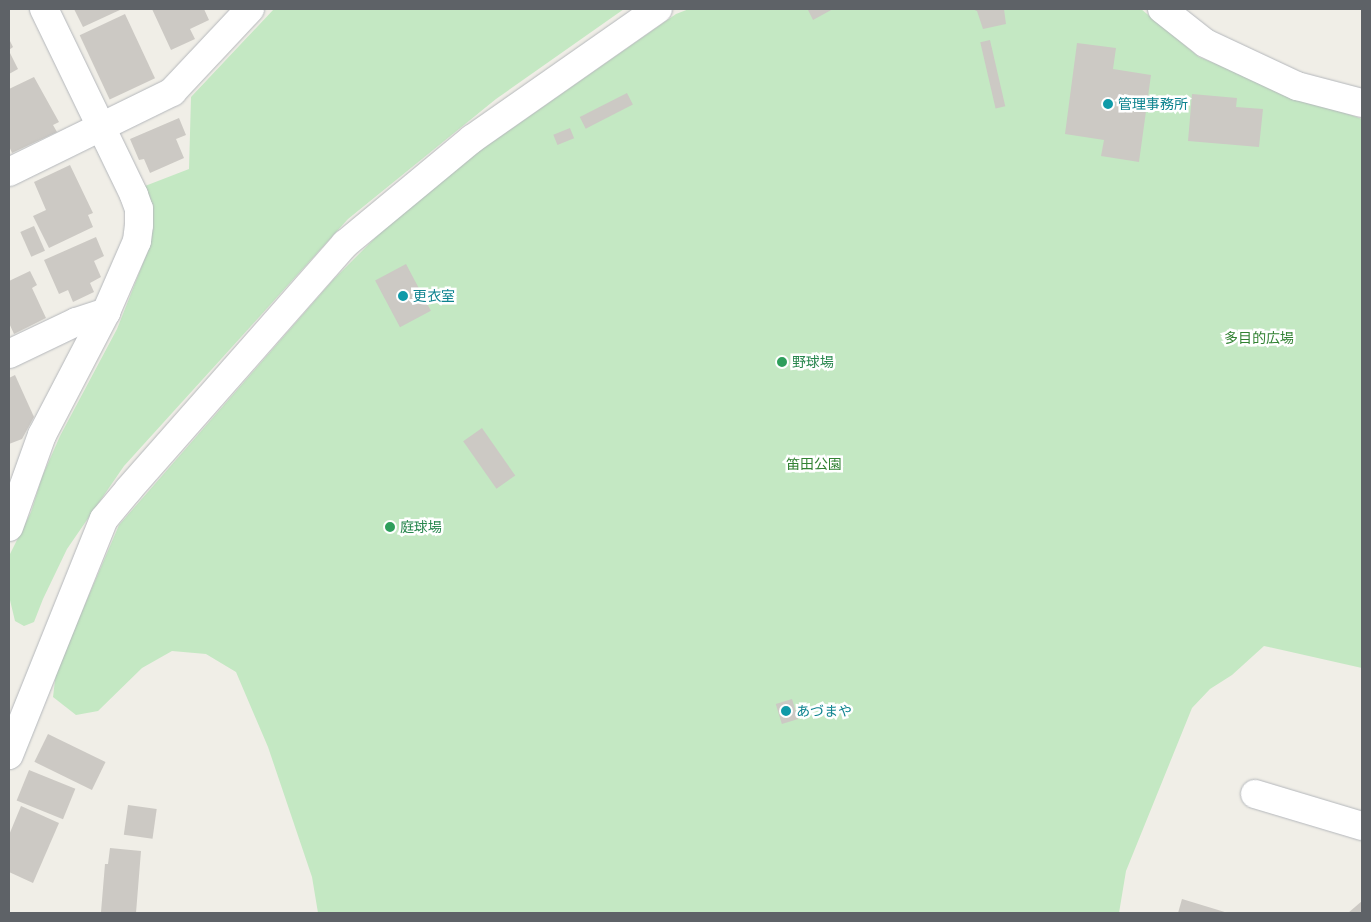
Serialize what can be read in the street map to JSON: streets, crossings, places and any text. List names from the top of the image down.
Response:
{
  "parks": ["多目的広場", "笛田公園"],
  "places": [
    "管理事務所",
    "更衣室",
    "野球場",
    "庭球場",
    "あづまや"
  ]
}
